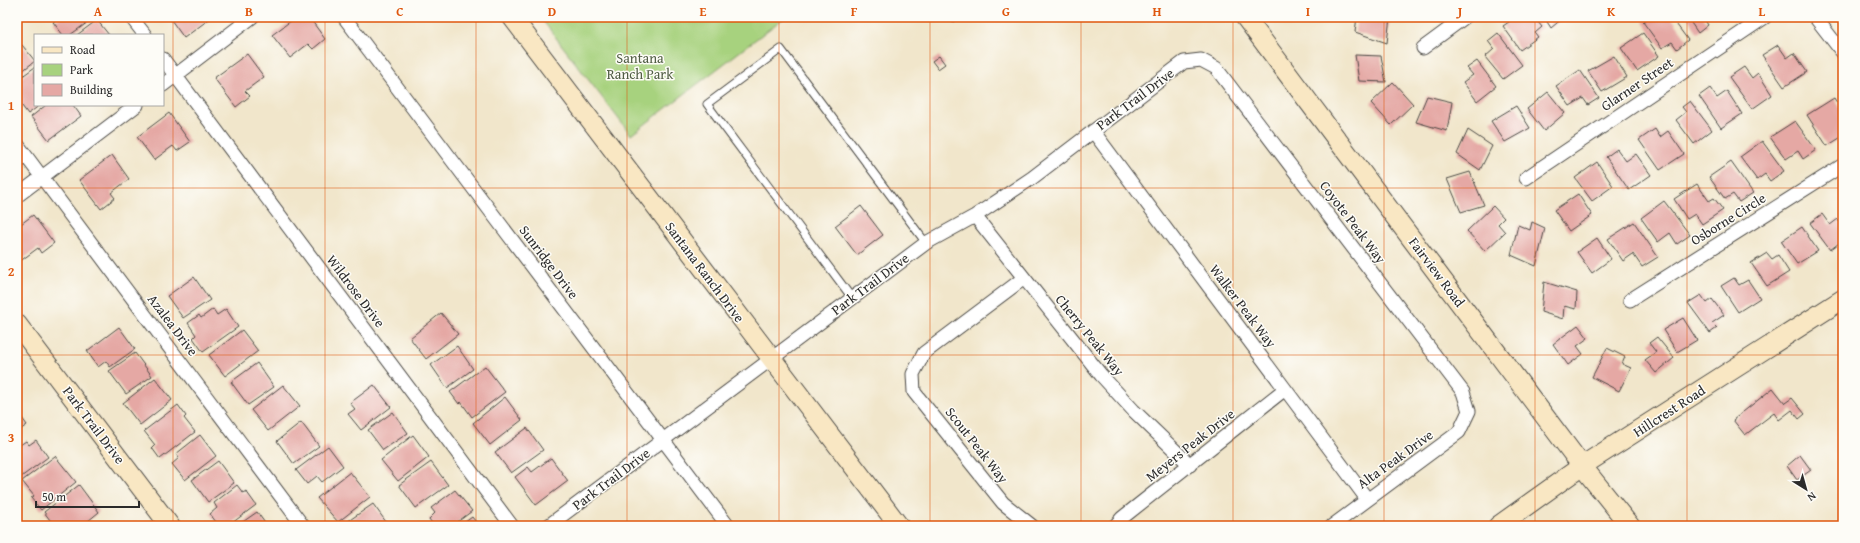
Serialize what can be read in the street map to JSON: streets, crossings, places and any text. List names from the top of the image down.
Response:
{
  "streets": {
    "street": [
      "Glarner Street",
      "Park Trail Drive",
      "Osborne Circle",
      "Coyote Peak Way",
      "Sunridge Drive",
      "Santana Ranch Drive",
      "Fairview Road",
      "Wildrose Drive",
      "Walker Peak Way",
      "Azalea Drive",
      "Cherry Peak Way",
      "Hillcrest Road",
      "Scout Peak Way",
      "Meyers Peak Drive",
      "Alta Peak Drive"
    ]
  },
  "crossings": [
    ["Park Trail Drive", "Coyote Peak Way"],
    ["Park Trail Drive", "Sunridge Drive"],
    ["Park Trail Drive", "Santana Ranch Drive"],
    ["Park Trail Drive", "Walker Peak Way"],
    ["Park Trail Drive", "Cherry Peak Way"],
    ["Coyote Peak Way", "Alta Peak Drive"],
    ["Fairview Road", "Hillcrest Road"],
    ["Walker Peak Way", "Meyers Peak Drive"],
    ["Walker Peak Way", "Alta Peak Drive"],
    ["Cherry Peak Way", "Scout Peak Way"],
    ["Cherry Peak Way", "Meyers Peak Drive"]
  ],
  "parks": ["Santana Ranch Park"],
  "legend": ["Road", "Park", "Building"],
  "scale_bar": "50 m",
  "north": "bottom right",
  "grid": {
    "columns": [
      "A",
      "B",
      "C",
      "D",
      "E",
      "F",
      "G",
      "H",
      "I",
      "J",
      "K",
      "L"
    ],
    "rows": ["1", "2", "3"]
  }
}
